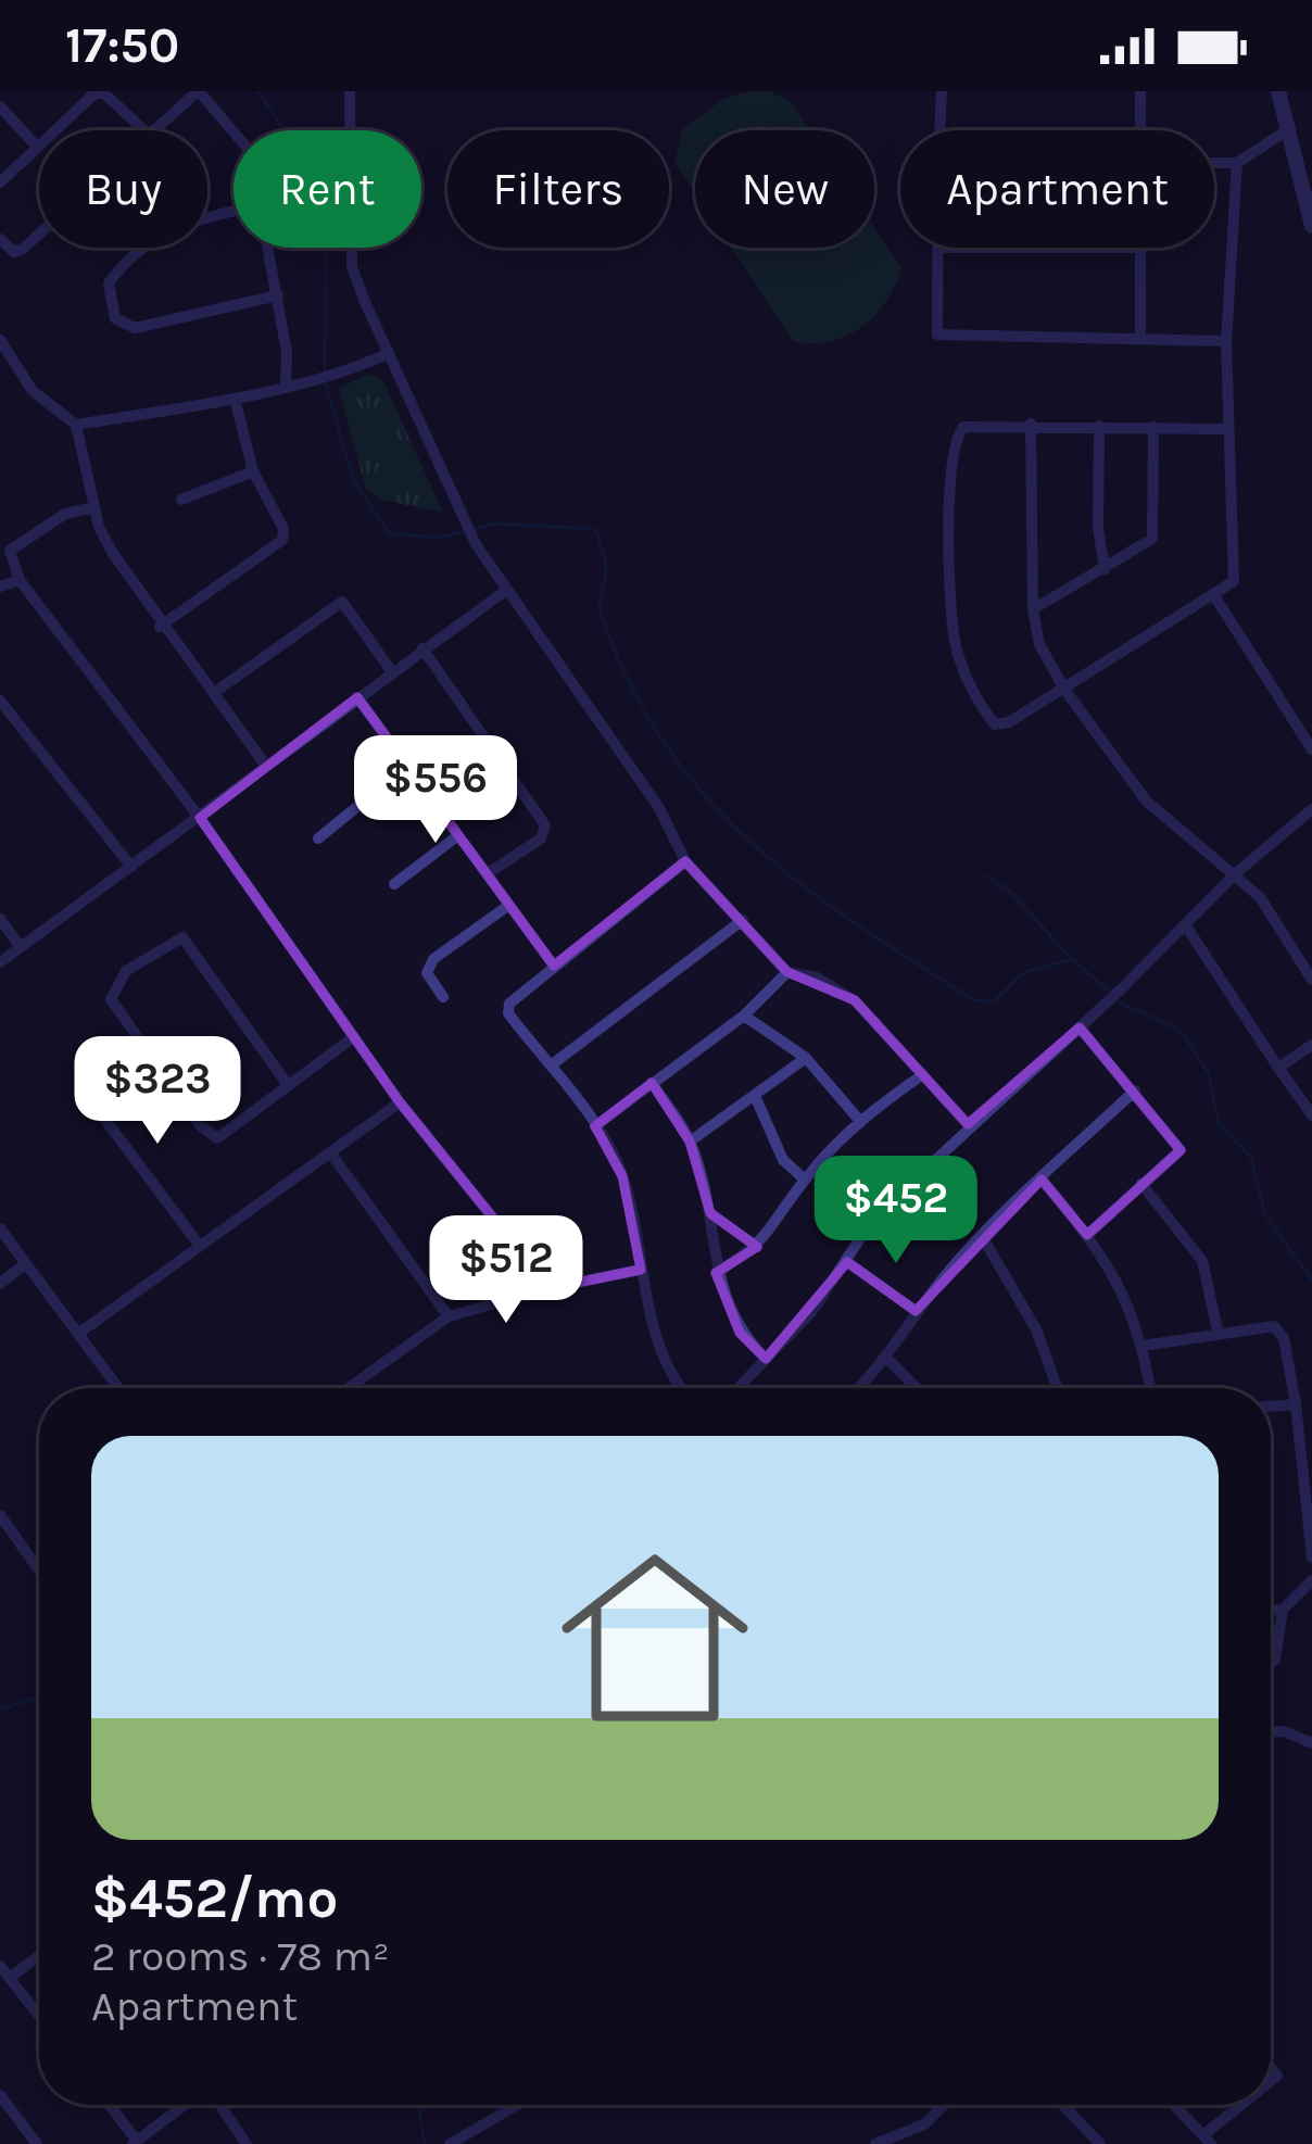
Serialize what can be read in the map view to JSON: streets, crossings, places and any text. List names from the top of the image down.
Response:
{
  "page": {
    "status": "17:50",
    "chip": [
      "Buy",
      "Rent",
      "Filters",
      "New",
      "Apartment"
    ],
    "price": [
      "$556",
      "$323",
      "$452",
      "$512"
    ],
    "list": [
      {
        "name": "$452/mo",
        "note": "2 rooms · 78 m² · Apartment"
      }
    ]
  }
}
